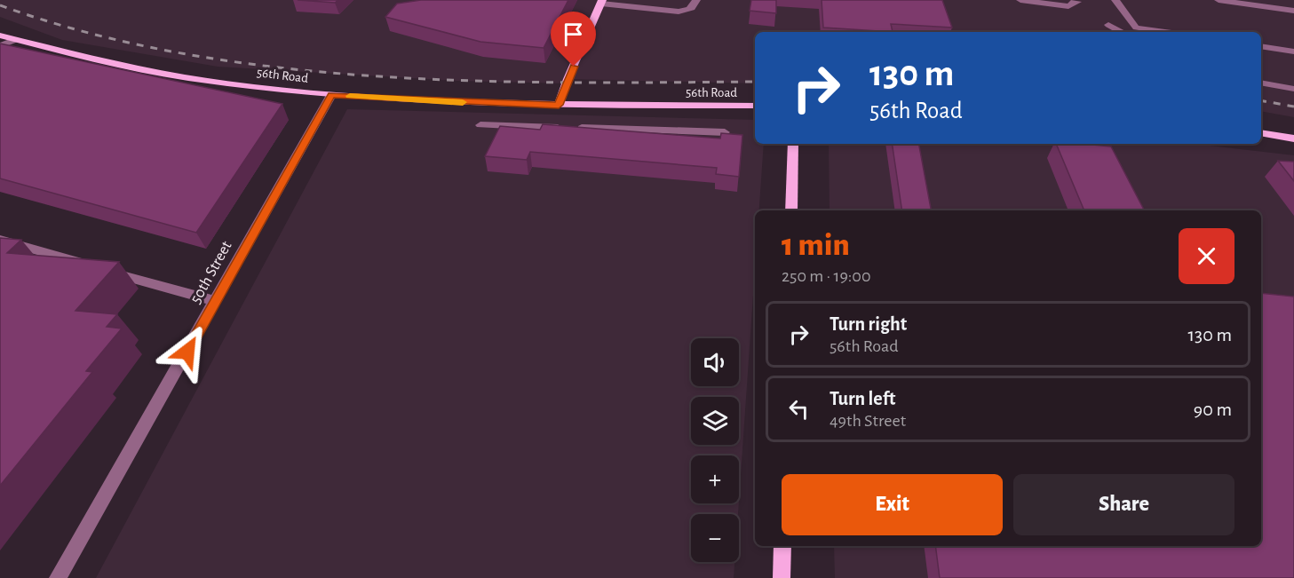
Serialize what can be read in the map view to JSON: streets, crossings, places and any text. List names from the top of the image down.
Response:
{
  "streets": {
    "main road": ["56th Road"],
    "street": ["50th Street"]
  },
  "crossings": [
    ["56th Road", "50th Street"]
  ],
  "page": {
    "turn": ["130 m", "56th Road"],
    "heading": ["1 min", "250 m · 19:00"],
    "list": [
      {
        "name": "Turn right",
        "note": "56th Road",
        "value": "130 m"
      },
      {
        "name": "Turn left",
        "note": "49th Street",
        "value": "90 m"
      }
    ],
    "map_buttons": ["+", "−"],
    "buttons": ["Exit", "Share"]
  }
}
